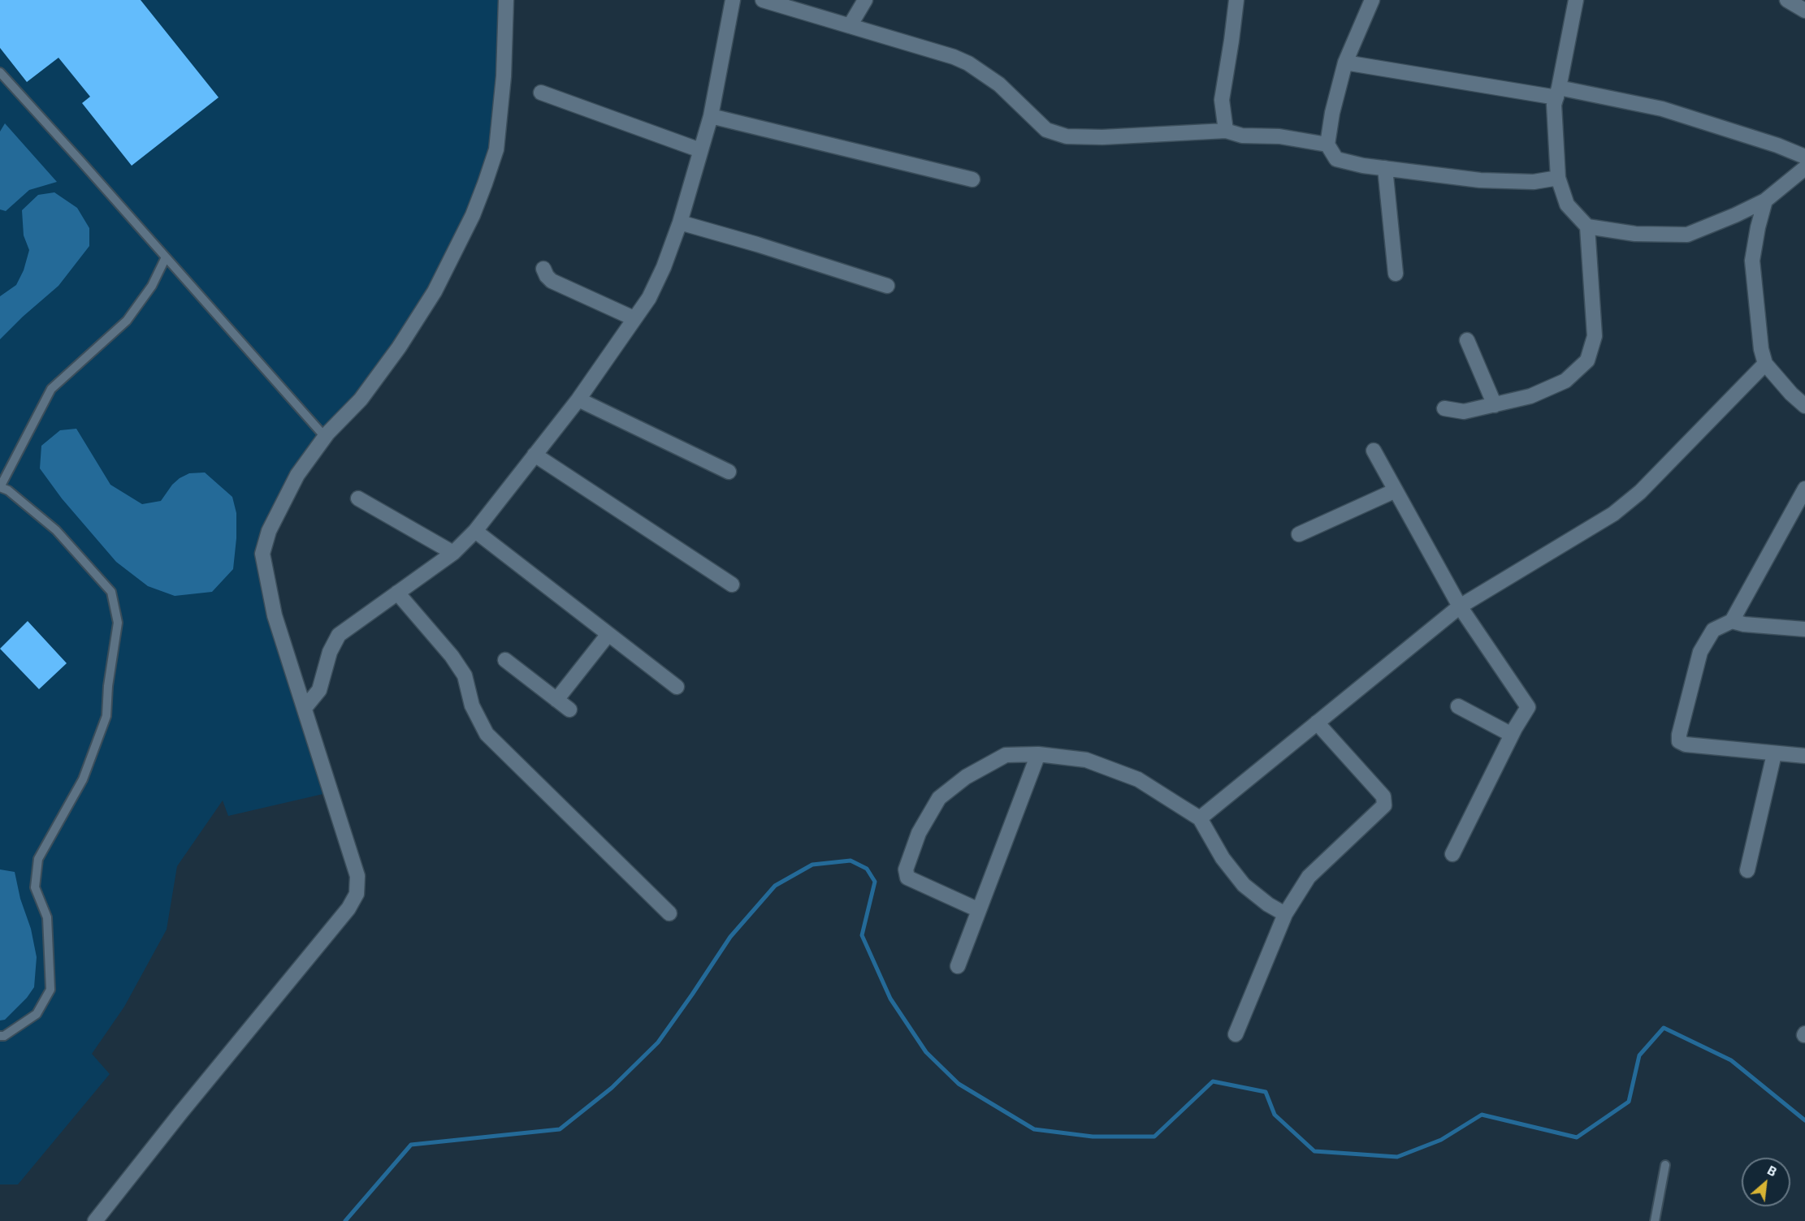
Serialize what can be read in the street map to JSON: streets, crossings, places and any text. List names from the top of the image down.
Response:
{
  "north": "top right"
}
